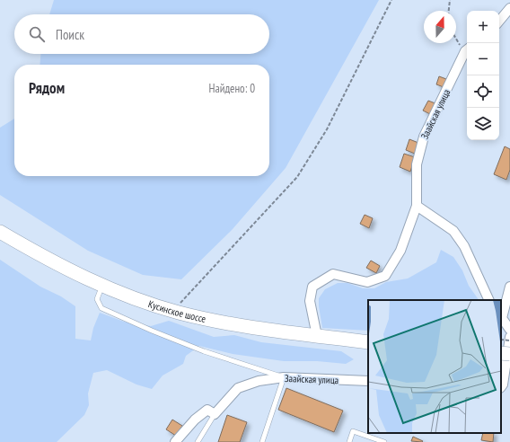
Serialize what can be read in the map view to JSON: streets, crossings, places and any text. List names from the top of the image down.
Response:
{
  "streets": {
    "main road": ["Кусинское шоссе"],
    "street": ["Заайская улица"]
  },
  "crossings": [
    ["Заайская улица", "Кусинское шоссе"]
  ],
  "north": "top",
  "page": {
    "map_buttons": ["+", "−"],
    "search": "Поиск",
    "heading": ["Рядом", "Найдено: 0"]
  }
}
